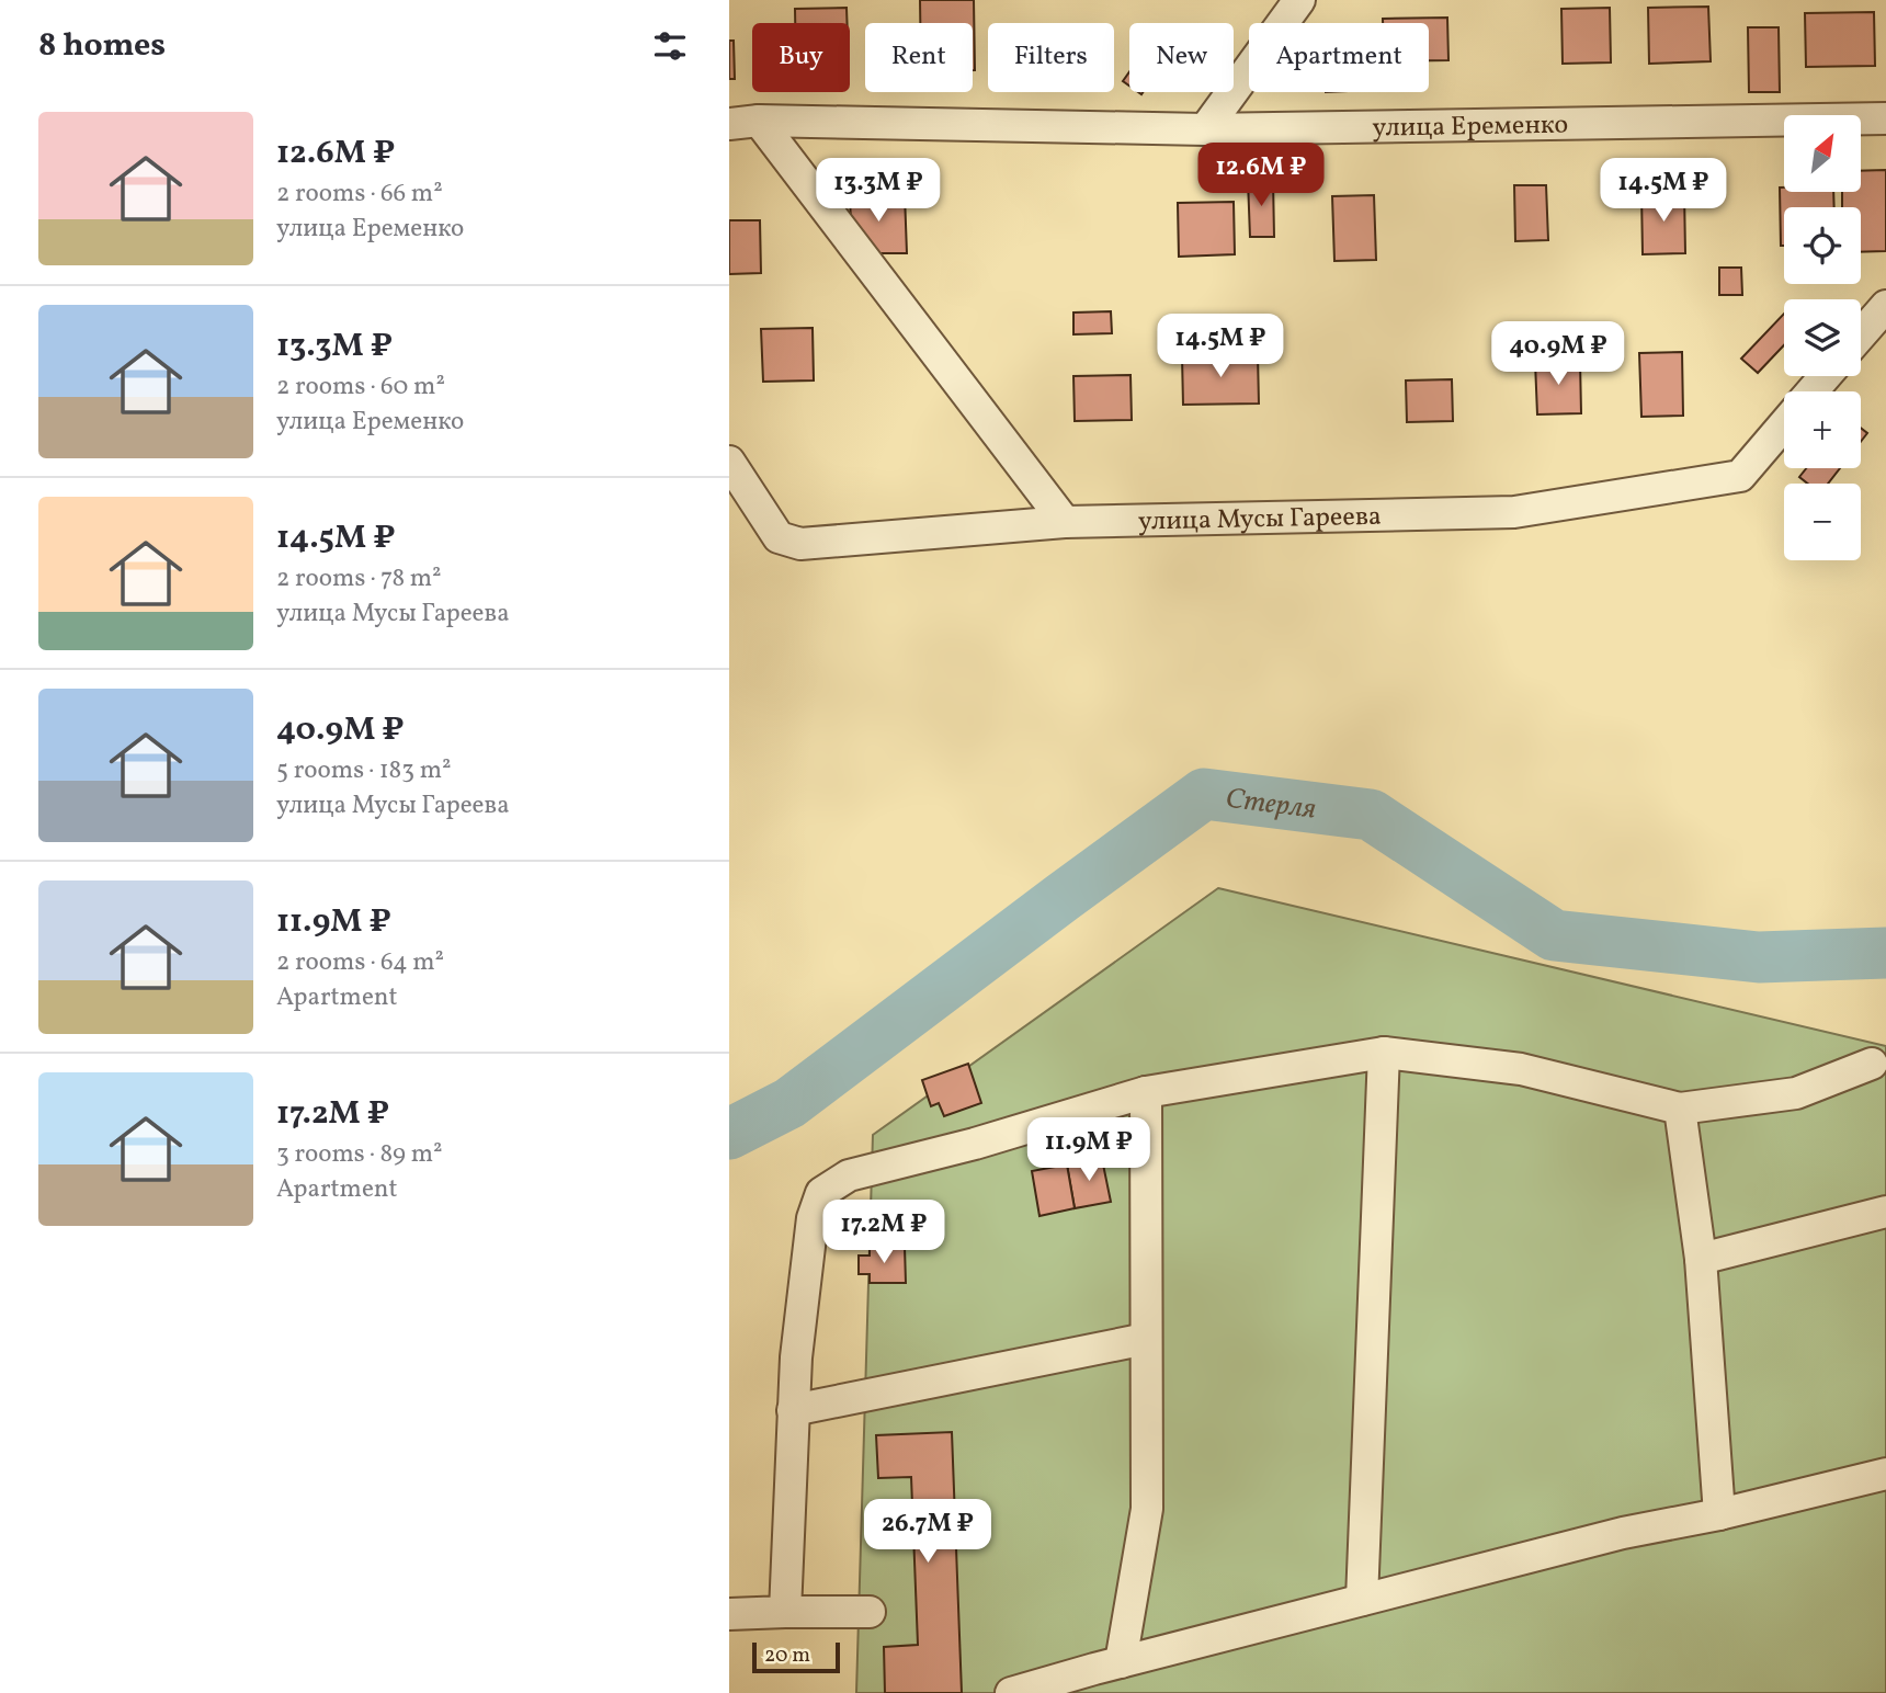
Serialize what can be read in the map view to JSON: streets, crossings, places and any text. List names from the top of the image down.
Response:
{
  "streets": {
    "street": ["улица Еременко", "улица Мусы Гареева"]
  },
  "water": ["Стерля"],
  "scale_bar": "20 m",
  "north": "top right",
  "page": {
    "heading": "8 homes",
    "chip": [
      "Buy",
      "Rent",
      "Filters",
      "New",
      "Apartment"
    ],
    "list": [
      {
        "name": "12.6M ₽",
        "note": "2 rooms · 66 m² · улица Еременко"
      },
      {
        "name": "13.3M ₽",
        "note": "2 rooms · 60 m² · улица Еременко"
      },
      {
        "name": "14.5M ₽",
        "note": "2 rooms · 78 m² · улица Мусы Гареева"
      },
      {
        "name": "40.9M ₽",
        "note": "5 rooms · 183 m² · улица Мусы Гареева"
      },
      {
        "name": "11.9M ₽",
        "note": "2 rooms · 64 m² · Apartment"
      },
      {
        "name": "17.2M ₽",
        "note": "3 rooms · 89 m² · Apartment"
      }
    ],
    "map_buttons": ["+", "−"],
    "price": [
      "12.6M ₽",
      "13.3M ₽",
      "14.5M ₽",
      "14.5M ₽",
      "40.9M ₽",
      "11.9M ₽",
      "17.2M ₽",
      "26.7M ₽"
    ],
    "scale": "20 m"
  }
}
